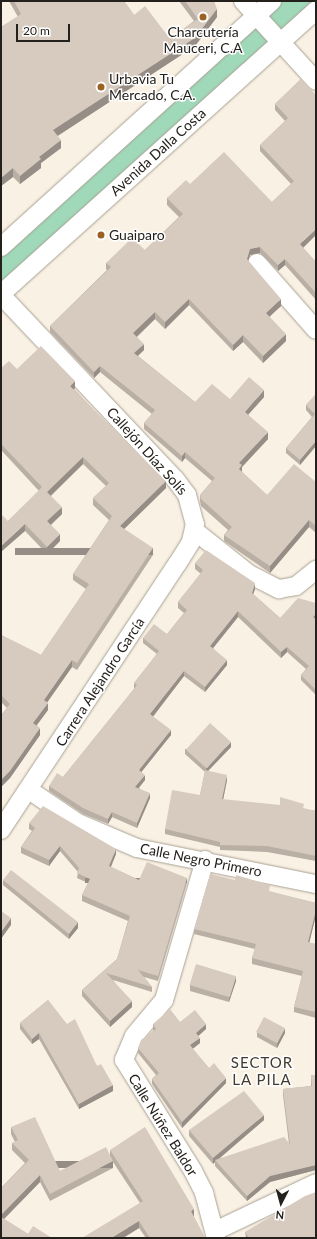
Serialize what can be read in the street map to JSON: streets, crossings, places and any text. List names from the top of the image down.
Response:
{
  "streets": {
    "street": [
      "Avenida Dalla Costa",
      "Callejón Díaz Solís",
      "Carrera Alejandro García",
      "Calle Negro Primero",
      "Calle Núñez Baldor"
    ]
  },
  "crossings": [
    ["Avenida Dalla Costa", "Callejón Díaz Solís"],
    ["Callejón Díaz Solís", "Carrera Alejandro García"],
    ["Carrera Alejandro García", "Calle Negro Primero"],
    ["Calle Negro Primero", "Calle Núñez Baldor"]
  ],
  "districts": ["SECTOR LA PILA"],
  "places": ["Charcutería Mauceri, C.A", "Urbavia Tu Mercado, C.A.", "Guaiparo"],
  "scale_bar": "20 m",
  "north": "bottom"
}
